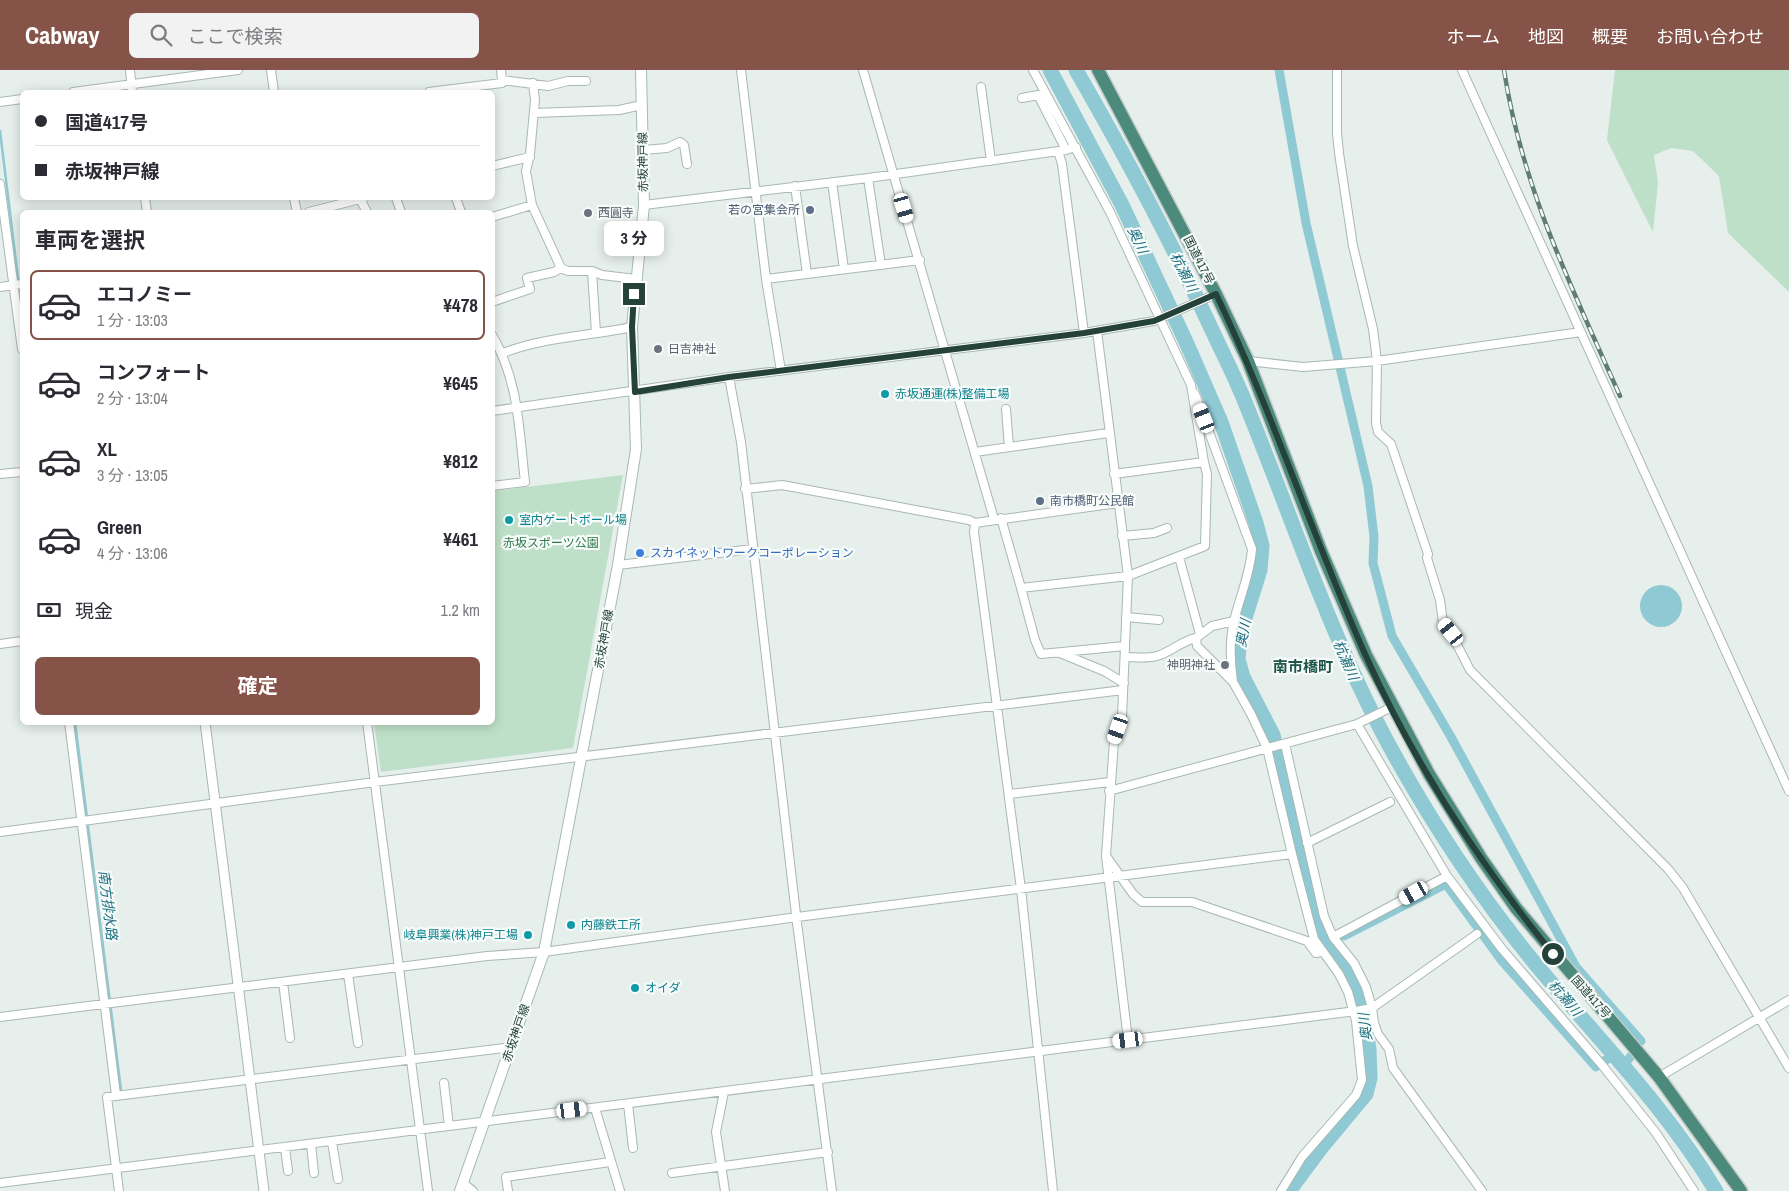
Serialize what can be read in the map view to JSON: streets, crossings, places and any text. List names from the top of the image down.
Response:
{
  "streets": {
    "highway": ["国道417号"],
    "main road": ["赤坂神戸線"]
  },
  "districts": ["南市橋町"],
  "water": ["奥川", "杭瀬川", "南方排水路"],
  "parks": ["赤坂スポーツ公園"],
  "places": [
    "若の宮集会所",
    "西圓寺",
    "日吉神社",
    "赤坂通運(株)整備工場",
    "南市橋町公民館",
    "室内ゲートボール場",
    "スカイネットワークコーポレーション",
    "神明神社",
    "内藤鉄工所",
    "岐阜興業(株)神戸工場",
    "オイダ"
  ],
  "page": {
    "header": "Cabway",
    "search": "ここで検索",
    "nav": [
      "ホーム",
      "地図",
      "概要",
      "お問い合わせ"
    ],
    "banner": ["国道417号", "赤坂神戸線"],
    "heading": "車両を選択",
    "bubble": "3 分",
    "list": [
      {
        "name": "エコノミー",
        "note": "1 分 · 13:03",
        "value": "¥478"
      },
      {
        "name": "コンフォート",
        "note": "2 分 · 13:04",
        "value": "¥645"
      },
      {
        "name": "XL",
        "note": "3 分 · 13:05",
        "value": "¥812"
      },
      {
        "name": "Green",
        "note": "4 分 · 13:06",
        "value": "¥461"
      }
    ],
    "pay": ["現金", "1.2 km"],
    "buttons": "確定"
  }
}
